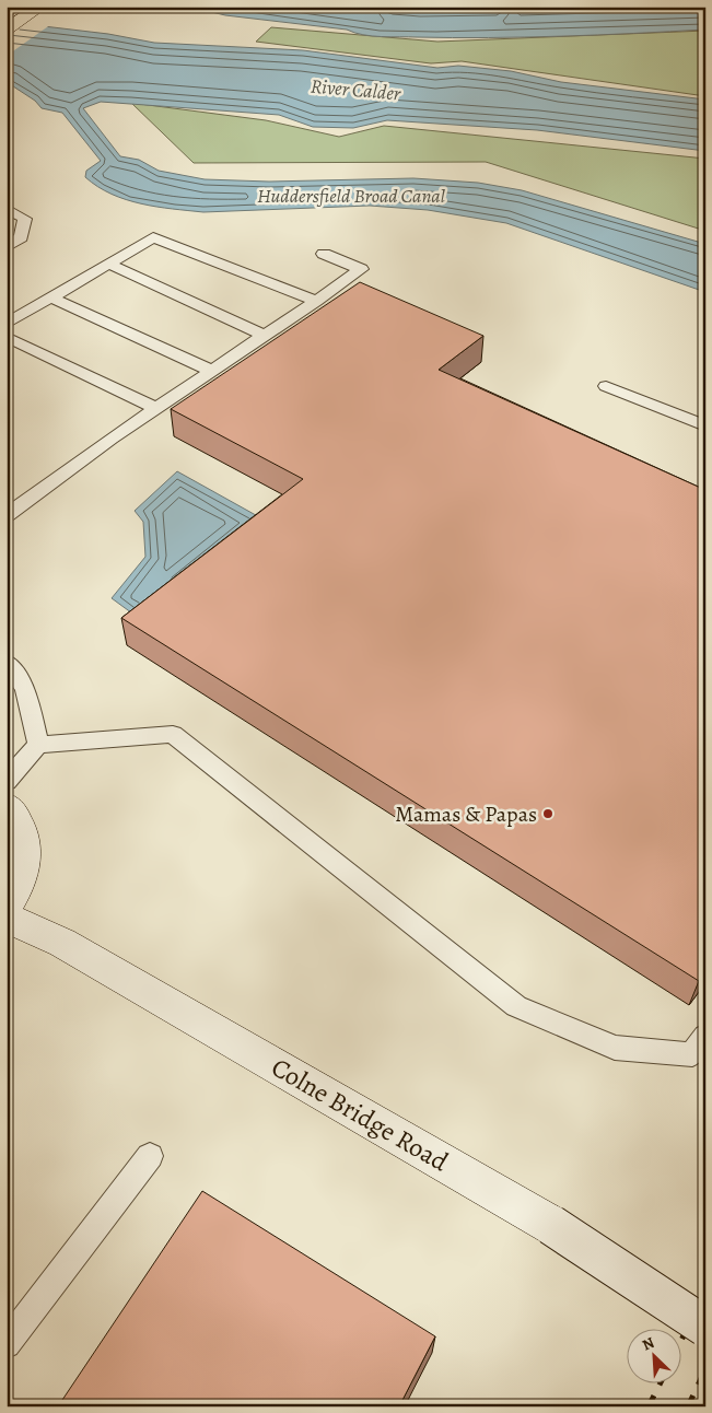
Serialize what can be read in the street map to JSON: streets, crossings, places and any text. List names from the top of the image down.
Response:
{
  "streets": {
    "main road": ["Colne Bridge Road"]
  },
  "water": ["River Calder", "Huddersfield Broad Canal"],
  "places": ["Mamas & Papas"],
  "north": "top left"
}
